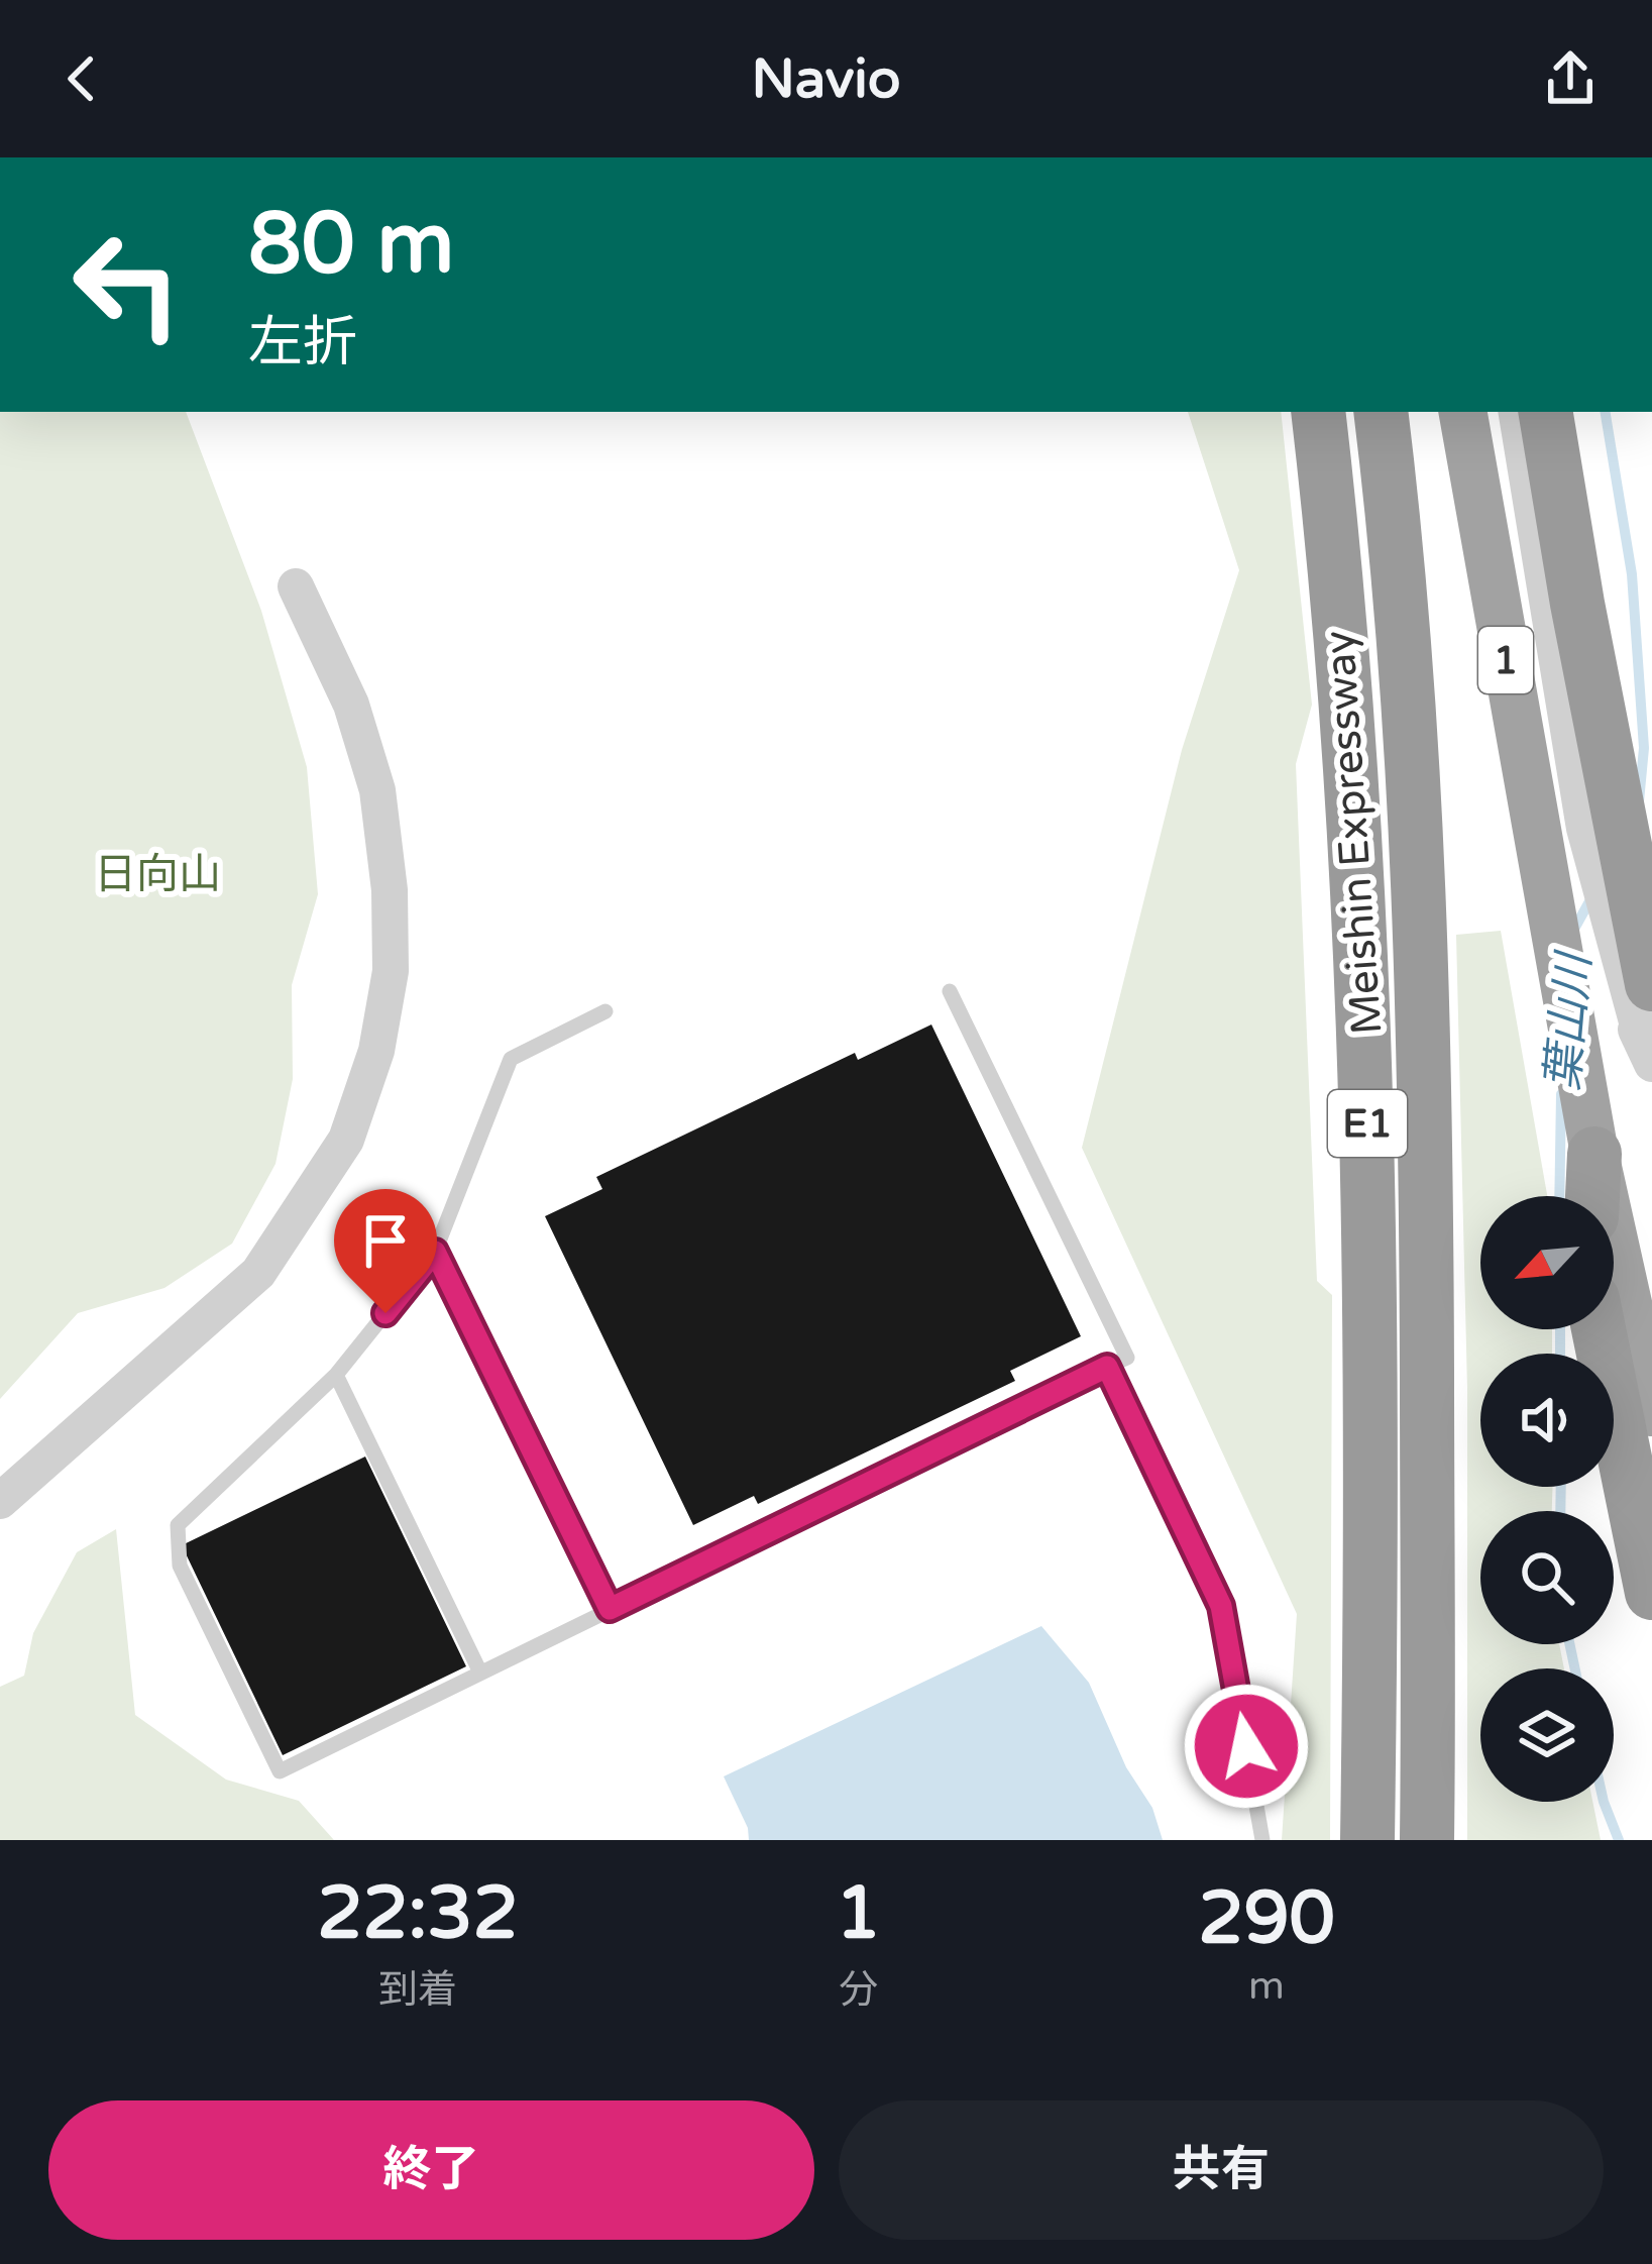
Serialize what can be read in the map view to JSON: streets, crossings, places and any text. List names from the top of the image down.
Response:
{
  "streets": {
    "highway": ["1", "Meishin Expressway", "E1"]
  },
  "water": ["葉山川"],
  "parks": ["日向山"],
  "north": "bottom left",
  "page": {
    "header": "Navio",
    "turn": ["80 m", "左折"],
    "eta": [
      "22:32",
      "到着",
      "1",
      "分",
      "290",
      "m"
    ],
    "buttons": ["終了", "共有"]
  }
}
